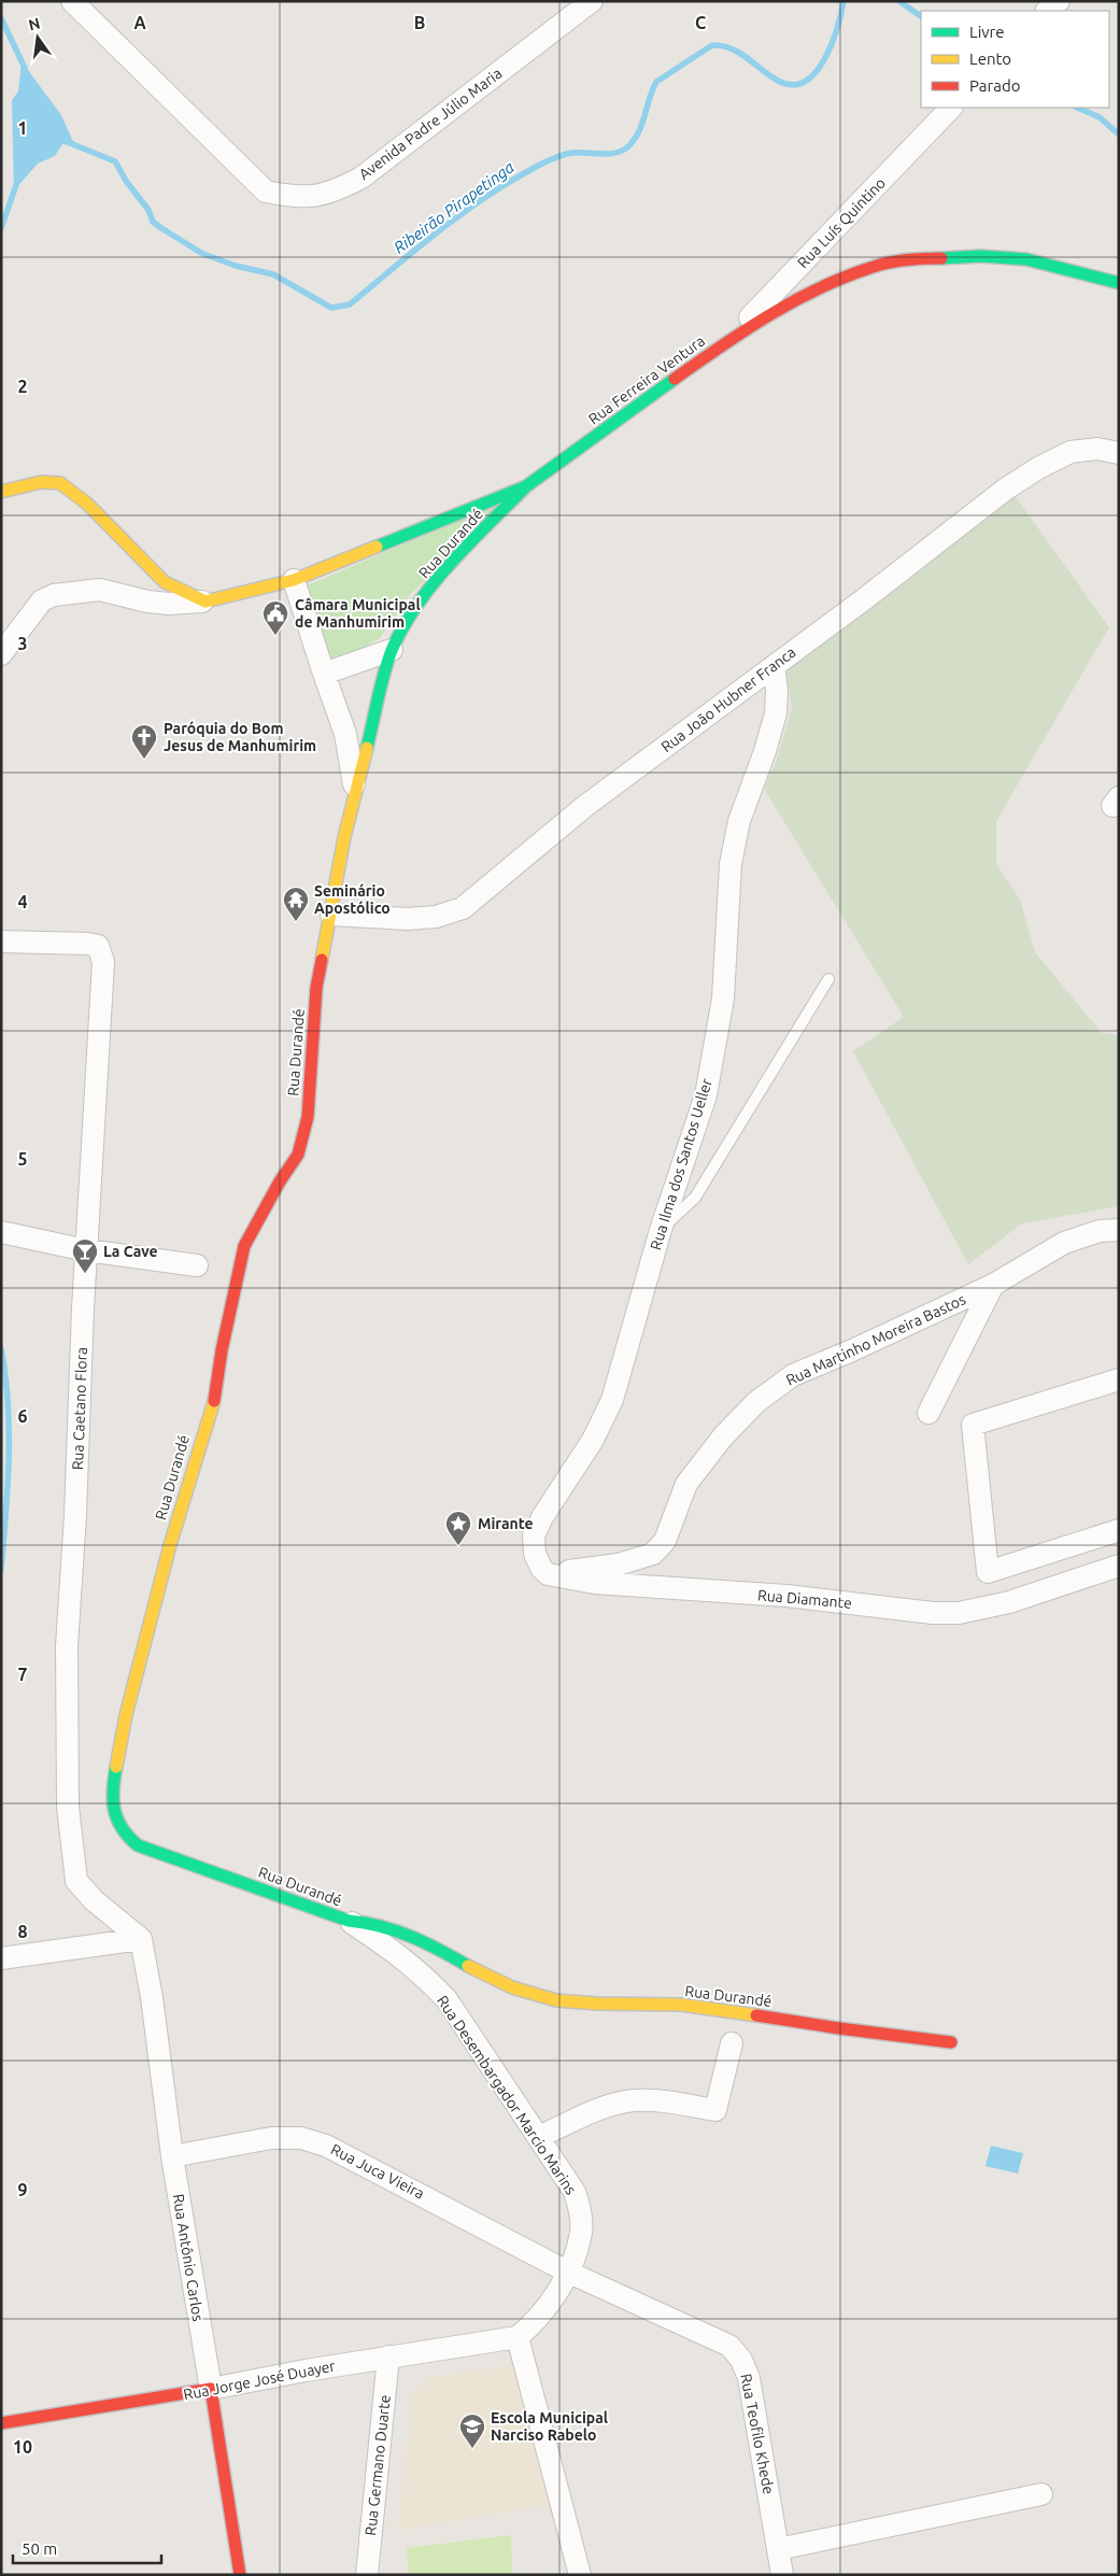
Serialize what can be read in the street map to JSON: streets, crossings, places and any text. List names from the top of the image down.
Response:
{
  "streets": {
    "street": [
      "Avenida Padre Júlio Maria",
      "Rua Luís Quintino",
      "Rua Ferreira Ventura",
      "Rua Durandé",
      "Rua João Hubner Franca",
      "Rua Ilma dos Santos Ueller",
      "Rua Martinho Moreira Bastos",
      "Rua Caetano Flora",
      "Rua Diamante",
      "Rua Desembargador Marcio Marins",
      "Rua Juca Vieira",
      "Rua Antônio Carlos",
      "Rua Jorge José Duayer",
      "Rua Teofilo Khede",
      "Rua Germano Duarte"
    ]
  },
  "crossings": [
    ["Rua Luís Quintino", "Rua Ferreira Ventura"],
    ["Rua Ferreira Ventura", "Rua Durandé"],
    ["Rua Durandé", "Rua João Hubner Franca"],
    ["Rua Durandé", "Rua Desembargador Marcio Marins"],
    ["Rua João Hubner Franca", "Rua Ilma dos Santos Ueller"],
    ["Rua Ilma dos Santos Ueller", "Rua Martinho Moreira Bastos"],
    ["Rua Ilma dos Santos Ueller", "Rua Diamante"],
    ["Rua Martinho Moreira Bastos", "Rua Diamante"],
    ["Rua Caetano Flora", "Rua Antônio Carlos"],
    ["Rua Desembargador Marcio Marins", "Rua Juca Vieira"],
    ["Rua Desembargador Marcio Marins", "Rua Jorge José Duayer"],
    ["Rua Desembargador Marcio Marins", "Rua Teofilo Khede"],
    ["Rua Juca Vieira", "Rua Antônio Carlos"],
    ["Rua Juca Vieira", "Rua Teofilo Khede"],
    ["Rua Antônio Carlos", "Rua Jorge José Duayer"],
    ["Rua Jorge José Duayer", "Rua Germano Duarte"]
  ],
  "water": ["Ribeirão Pirapetinga"],
  "places": {
    "public building": ["Câmara Municipal de Manhumirim"],
    "church": ["Paróquia do Bom Jesus de Manhumirim"],
    "temple": ["Seminário Apostólico"],
    "bar": ["La Cave"],
    "place": ["Mirante"],
    "school or university": ["Escola Municipal Narciso Rabelo"]
  },
  "legend": ["Livre", "Lento", "Parado"],
  "scale_bar": "50 m",
  "north": "top",
  "grid": {
    "columns": ["A", "B", "C"],
    "rows": [
      "1",
      "2",
      "3",
      "4",
      "5",
      "6",
      "7",
      "8",
      "9",
      "10"
    ]
  }
}
